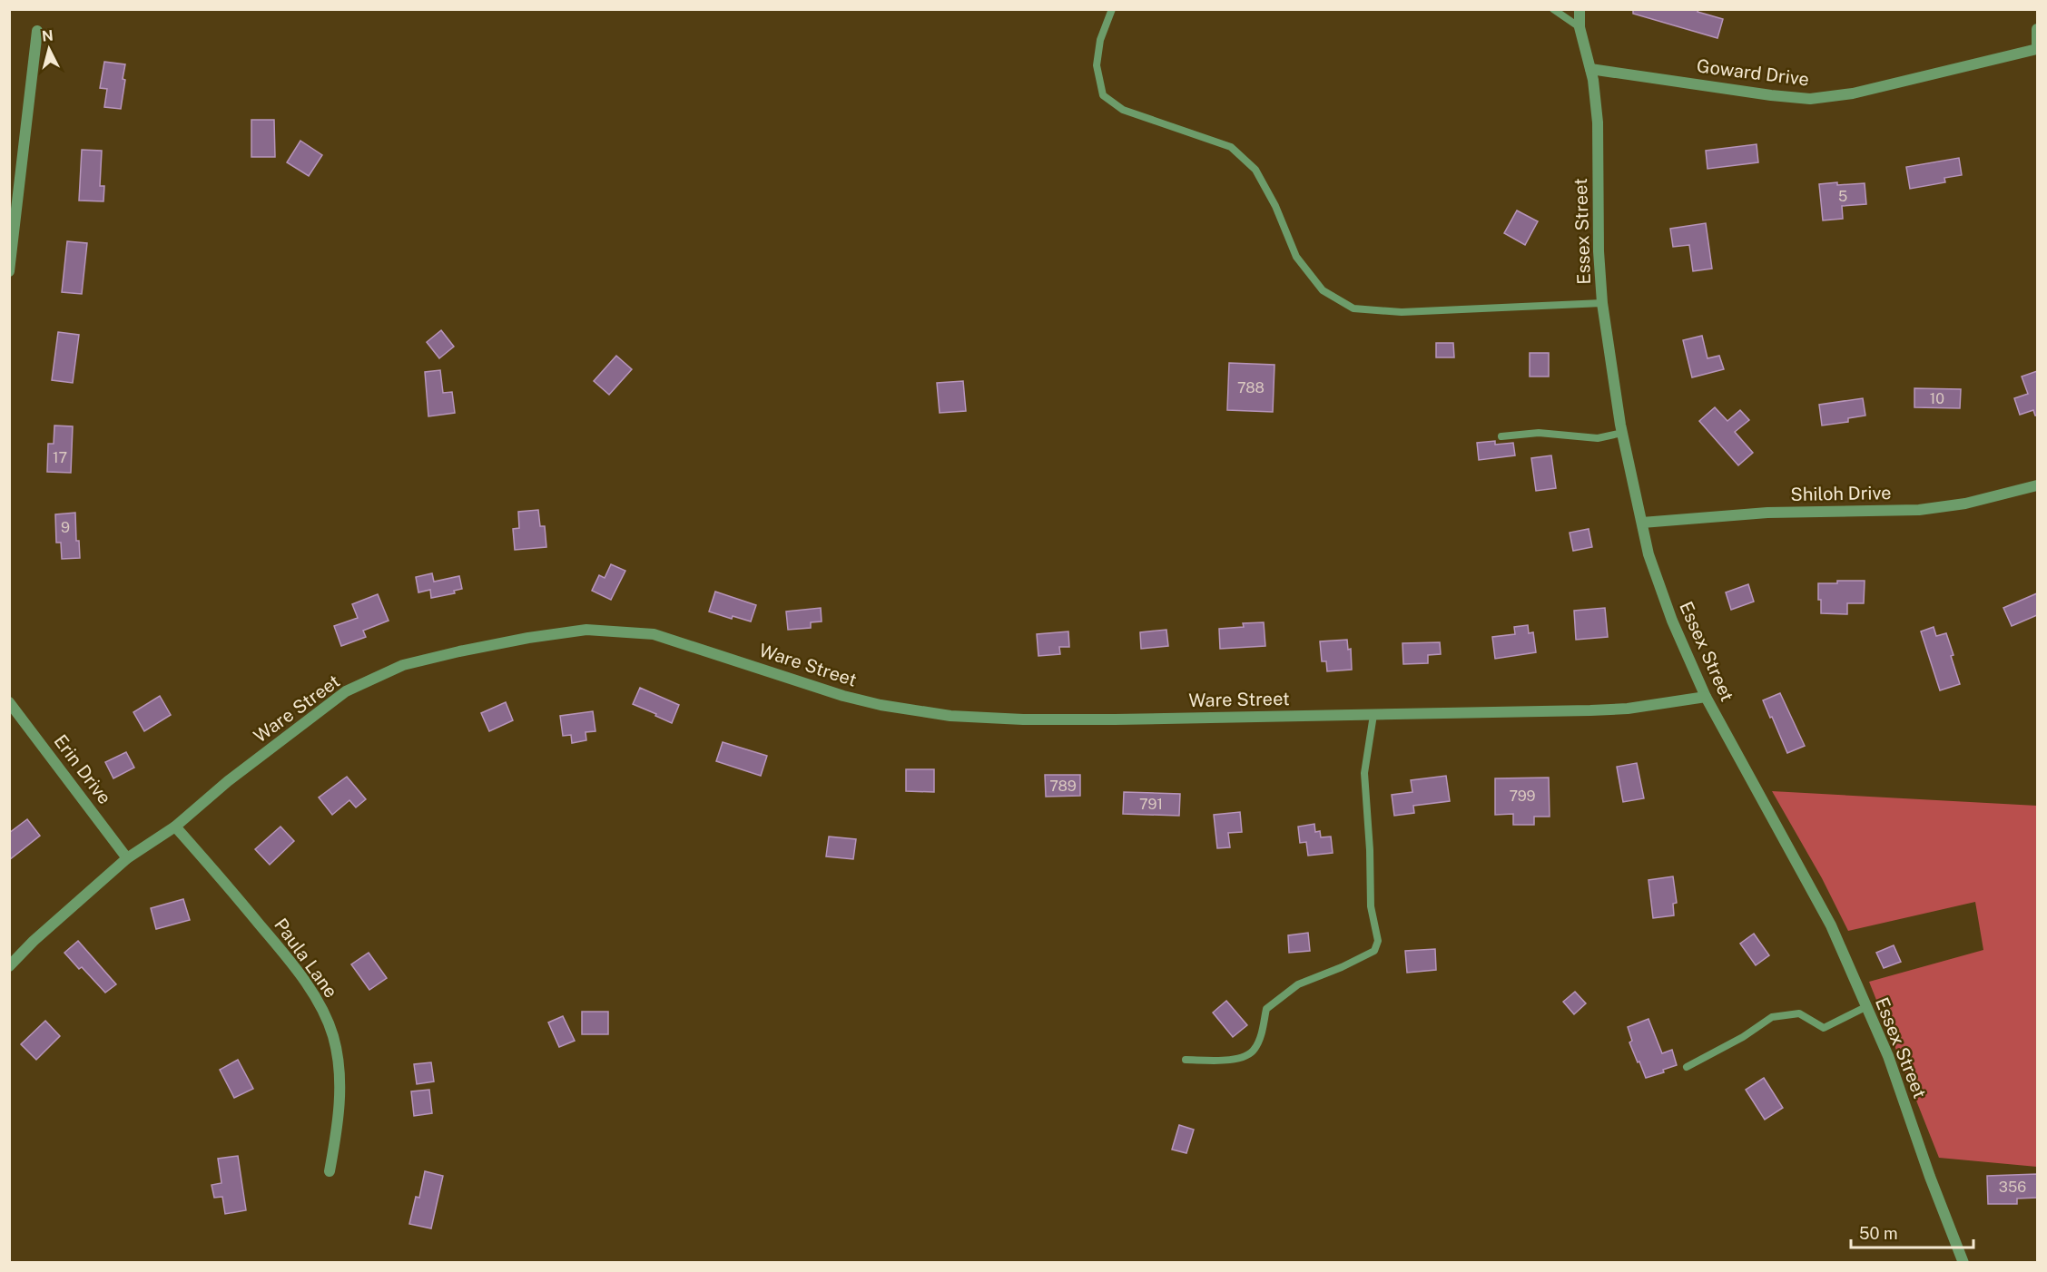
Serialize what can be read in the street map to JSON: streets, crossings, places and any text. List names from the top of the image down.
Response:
{
  "streets": {
    "street": [
      "Goward Drive",
      "Essex Street",
      "Shiloh Drive",
      "Ware Street",
      "Erin Drive",
      "Paula Lane"
    ]
  },
  "crossings": [
    ["Goward Drive", "Essex Street"],
    ["Essex Street", "Shiloh Drive"],
    ["Essex Street", "Ware Street"],
    ["Ware Street", "Erin Drive"],
    ["Ware Street", "Paula Lane"]
  ],
  "house_numbers": [
    "5",
    "788",
    "10",
    "17",
    "9",
    "789",
    "799",
    "791",
    "356"
  ],
  "scale_bar": "50 m",
  "north": "top"
}
